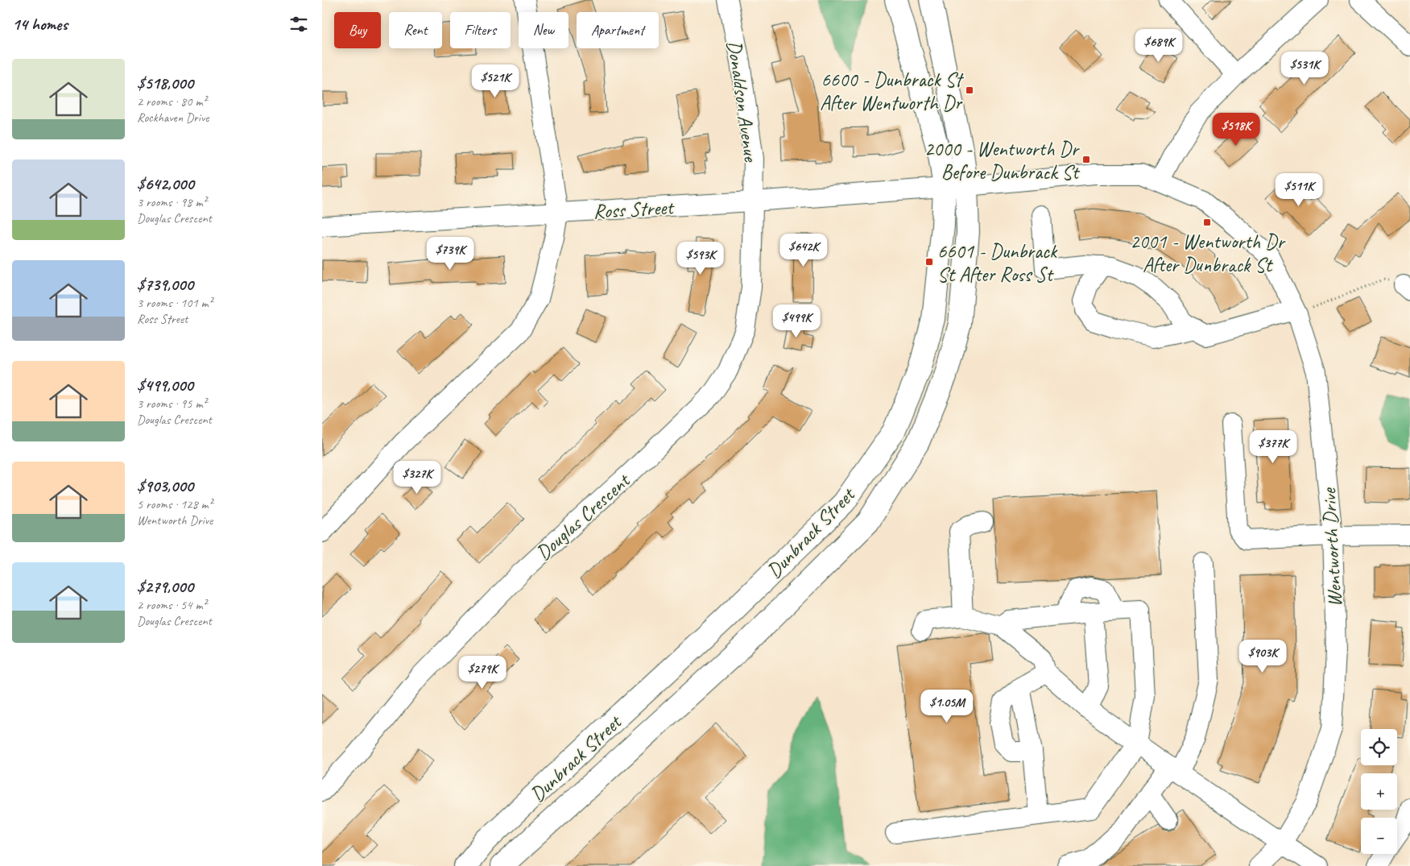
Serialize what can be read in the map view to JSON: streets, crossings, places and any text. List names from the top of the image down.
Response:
{
  "streets": {
    "main road": ["Dunbrack Street"],
    "street": [
      "Donaldson Avenue",
      "Ross Street",
      "Douglas Crescent",
      "Wentworth Drive"
    ]
  },
  "crossings": [
    ["Donaldson Avenue", "Ross Street"],
    ["Donaldson Avenue", "Douglas Crescent"],
    ["Ross Street", "Douglas Crescent"],
    ["Ross Street", "Dunbrack Street"],
    ["Ross Street", "Wentworth Drive"],
    ["Dunbrack Street", "Wentworth Drive"]
  ],
  "places": {
    "transit": [
      "6600 - Dunbrack St After Wentworth Dr",
      "2000 - Wentworth Dr Before Dunbrack St",
      "2001 - Wentworth Dr After Dunbrack St",
      "6601 - Dunbrack St After Ross St"
    ]
  },
  "page": {
    "heading": "14 homes",
    "chip": [
      "Buy",
      "Rent",
      "Filters",
      "New",
      "Apartment"
    ],
    "price": [
      "$689K",
      "$531K",
      "$521K",
      "$518K",
      "$511K",
      "$642K",
      "$739K",
      "$593K",
      "$499K",
      "$377K",
      "$327K",
      "$903K",
      "$279K",
      "$1.05M"
    ],
    "list": [
      {
        "name": "$518,000",
        "note": "2 rooms · 80 m² · Rockhaven Drive"
      },
      {
        "name": "$642,000",
        "note": "3 rooms · 98 m² · Douglas Crescent"
      },
      {
        "name": "$739,000",
        "note": "3 rooms · 101 m² · Ross Street"
      },
      {
        "name": "$499,000",
        "note": "3 rooms · 95 m² · Douglas Crescent"
      },
      {
        "name": "$903,000",
        "note": "5 rooms · 128 m² · Wentworth Drive"
      },
      {
        "name": "$279,000",
        "note": "2 rooms · 54 m² · Douglas Crescent"
      }
    ],
    "map_buttons": ["+", "−"]
  }
}
